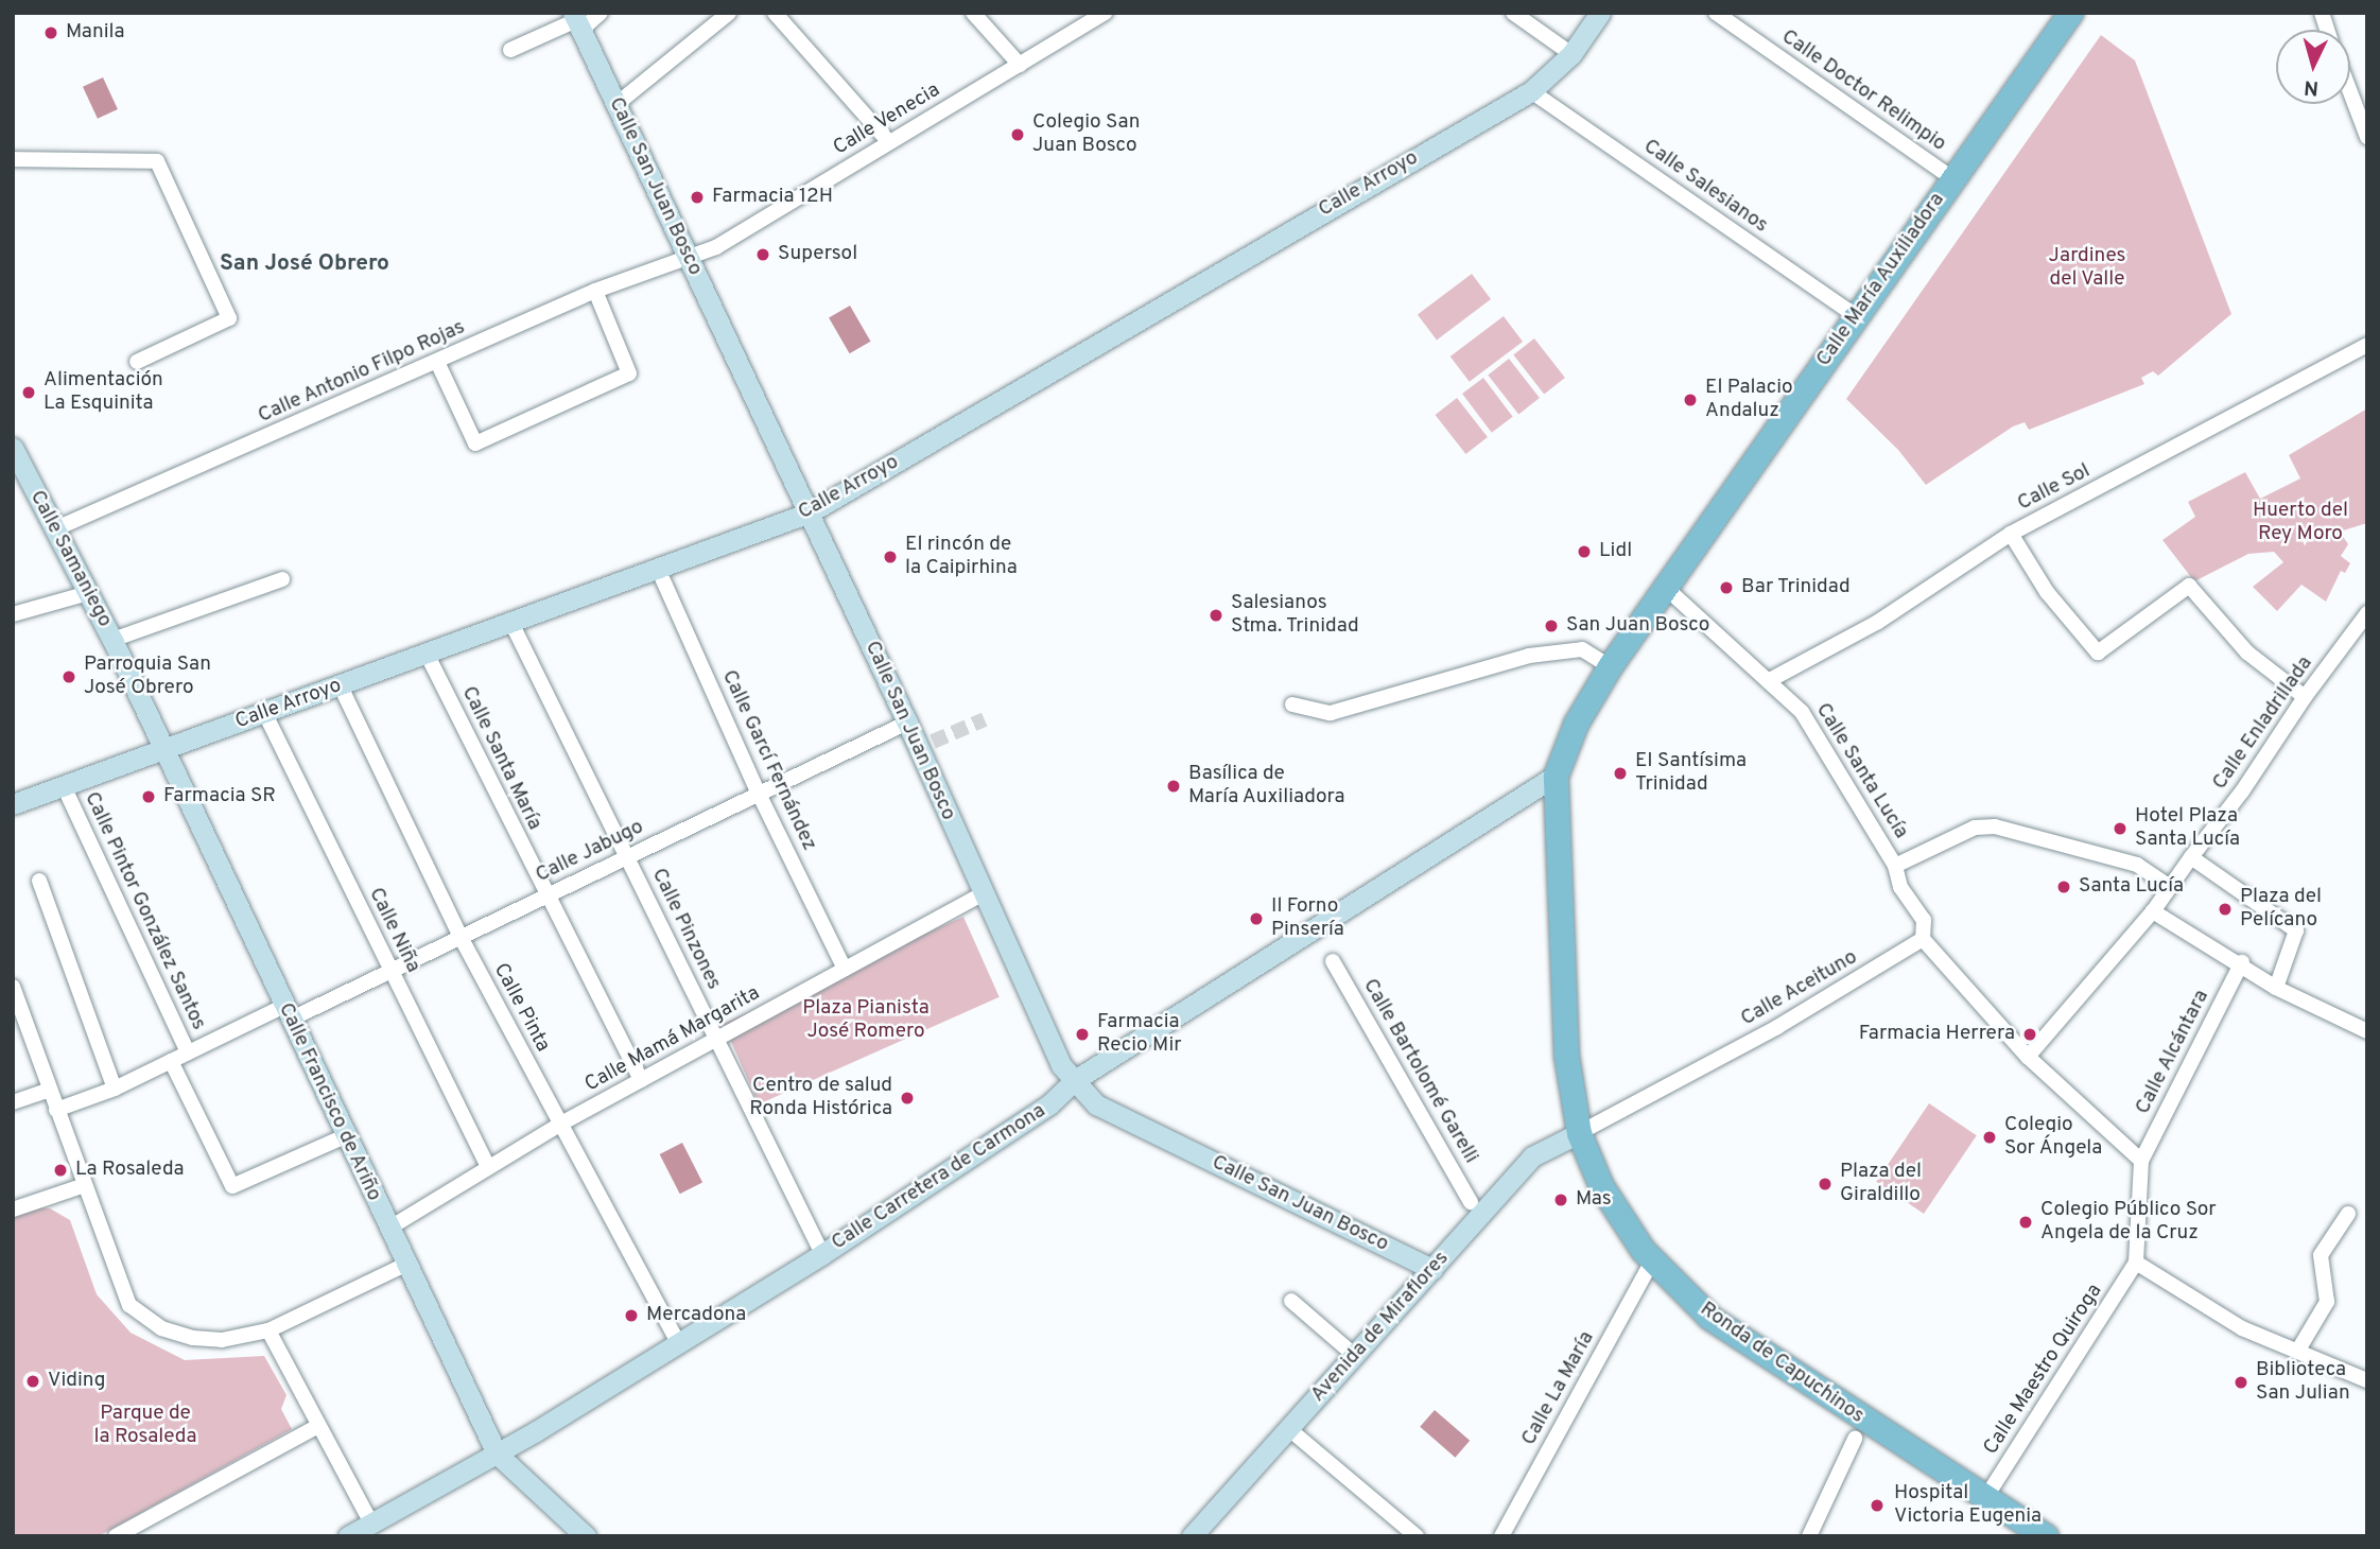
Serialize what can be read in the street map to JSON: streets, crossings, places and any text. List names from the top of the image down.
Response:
{
  "streets": {
    "main road": [
      "Calle Arroyo",
      "Calle San Juan Bosco",
      "Calle María Auxiliadora",
      "Calle Samaniego",
      "Calle Francisco de Ariño",
      "Calle Carretera de Carmona",
      "Avenida de Miraflores",
      "Ronda de Capuchinos"
    ],
    "street": [
      "Calle Doctor Relimpio",
      "Calle Venecia",
      "Calle Salesianos",
      "Calle Antonio Filpo Rojas",
      "Calle Sol",
      "Calle Enladrillada",
      "Calle Santa María",
      "Calle Garcí Fernández",
      "Calle Santa Lucía",
      "Calle Jabugo",
      "Calle Pintor González Santos",
      "Calle Pinzones",
      "Calle Niña",
      "Calle Aceituno",
      "Calle Pinta",
      "Calle Mamá Margarita",
      "Calle Alcántara",
      "Calle Bartolomé Garelli",
      "Calle Maestro Quiroga",
      "Calle La María"
    ]
  },
  "crossings": [
    ["Calle Doctor Relimpio", "Calle María Auxiliadora"],
    ["Calle Venecia", "Calle San Juan Bosco"],
    ["Calle Venecia", "Calle Antonio Filpo Rojas"],
    ["Calle Arroyo", "Calle San Juan Bosco"],
    ["Calle Arroyo", "Calle Salesianos"],
    ["Calle Arroyo", "Calle Samaniego"],
    ["Calle Arroyo", "Calle Santa María"],
    ["Calle Arroyo", "Calle Garcí Fernández"],
    ["Calle Arroyo", "Calle Pintor González Santos"],
    ["Calle Arroyo", "Calle Pinzones"],
    ["Calle Arroyo", "Calle Niña"],
    ["Calle Arroyo", "Calle Pinta"],
    ["Calle Arroyo", "Calle Francisco de Ariño"],
    ["Calle San Juan Bosco", "Calle Antonio Filpo Rojas"],
    ["Calle San Juan Bosco", "Calle Jabugo"],
    ["Calle San Juan Bosco", "Calle Mamá Margarita"],
    ["Calle San Juan Bosco", "Calle Carretera de Carmona"],
    ["Calle San Juan Bosco", "Avenida de Miraflores"],
    ["Calle Salesianos", "Calle María Auxiliadora"],
    ["Calle María Auxiliadora", "Calle Santa Lucía"],
    ["Calle María Auxiliadora", "Calle Carretera de Carmona"],
    ["Calle María Auxiliadora", "Ronda de Capuchinos"],
    ["Calle Antonio Filpo Rojas", "Calle Samaniego"],
    ["Calle Sol", "Calle Santa Lucía"],
    ["Calle Samaniego", "Calle Francisco de Ariño"],
    ["Calle Santa María", "Calle Jabugo"],
    ["Calle Santa María", "Calle Mamá Margarita"],
    ["Calle Garcí Fernández", "Calle Jabugo"],
    ["Calle Garcí Fernández", "Calle Mamá Margarita"],
    ["Calle Jabugo", "Calle Pintor González Santos"],
    ["Calle Jabugo", "Calle Pinzones"],
    ["Calle Jabugo", "Calle Niña"],
    ["Calle Jabugo", "Calle Pinta"],
    ["Calle Jabugo", "Calle Francisco de Ariño"],
    ["Calle Pinzones", "Calle Mamá Margarita"],
    ["Calle Pinzones", "Calle Carretera de Carmona"],
    ["Calle Niña", "Calle Mamá Margarita"],
    ["Calle Aceituno", "Avenida de Miraflores"],
    ["Calle Aceituno", "Ronda de Capuchinos"],
    ["Calle Pinta", "Calle Mamá Margarita"],
    ["Calle Pinta", "Calle Carretera de Carmona"],
    ["Calle Mamá Margarita", "Calle Francisco de Ariño"],
    ["Calle Francisco de Ariño", "Calle Carretera de Carmona"],
    ["Calle Carretera de Carmona", "Ronda de Capuchinos"],
    ["Avenida de Miraflores", "Ronda de Capuchinos"],
    ["Ronda de Capuchinos", "Calle Maestro Quiroga"],
    ["Ronda de Capuchinos", "Calle La María"]
  ],
  "districts": ["San José Obrero"],
  "parks": [
    "Jardines del Valle",
    "Huerto del Rey Moro",
    "Plaza Pianista José Romero",
    "Parque de la Rosaleda"
  ],
  "places": [
    "Manila",
    "Colegio San Juan Bosco",
    "Farmacia 12H",
    "Supersol",
    "Alimentación La Esquinita",
    "El Palacio Andaluz",
    "Lidl",
    "El rincón de la Caipirhina",
    "Bar Trinidad",
    "Salesianos Stma. Trinidad",
    "San Juan Bosco",
    "Parroquia San José Obrero",
    "EI Santísima Trinidad",
    "Basílica de María Auxiliadora",
    "Farmacia SR",
    "Hotel Plaza Santa Lucía",
    "Santa Lucía",
    "Plaza del Pelícano",
    "Il Forno Pinsería",
    "Farmacia Recio Mir",
    "Farmacia Herrera",
    "Centro de salud Ronda Histórica",
    "Colegio Sor Ángela",
    "La Rosaleda",
    "Plaza del Giraldillo",
    "Mas",
    "Colegio Público Sor Angela de la Cruz",
    "Mercadona",
    "Viding",
    "Biblioteca San Julian",
    "Hospital Victoria Eugenia"
  ],
  "north": "bottom"
}
